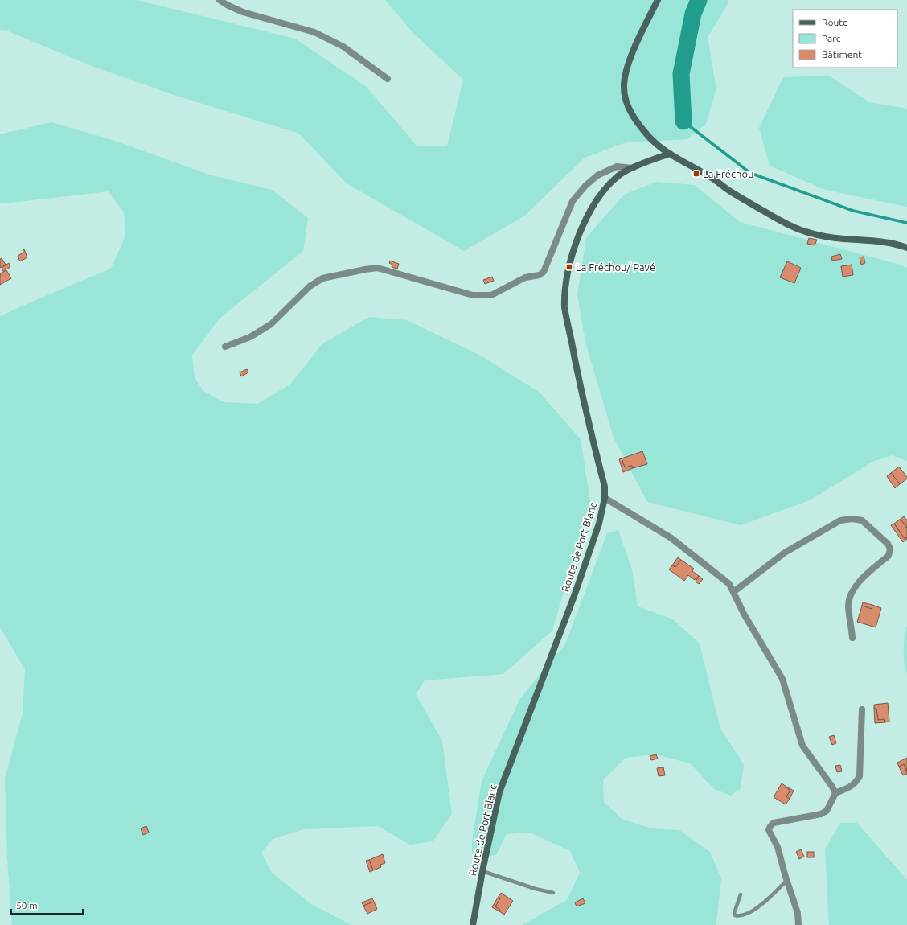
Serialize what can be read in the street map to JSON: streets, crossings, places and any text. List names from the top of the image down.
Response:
{
  "streets": {
    "street": ["Route de Port Blanc"]
  },
  "places": {
    "transit": ["La Fréchou", "La Fréchou/ Pavé"]
  },
  "legend": ["Route", "Parc", "Bâtiment"],
  "scale_bar": "50 m"
}
